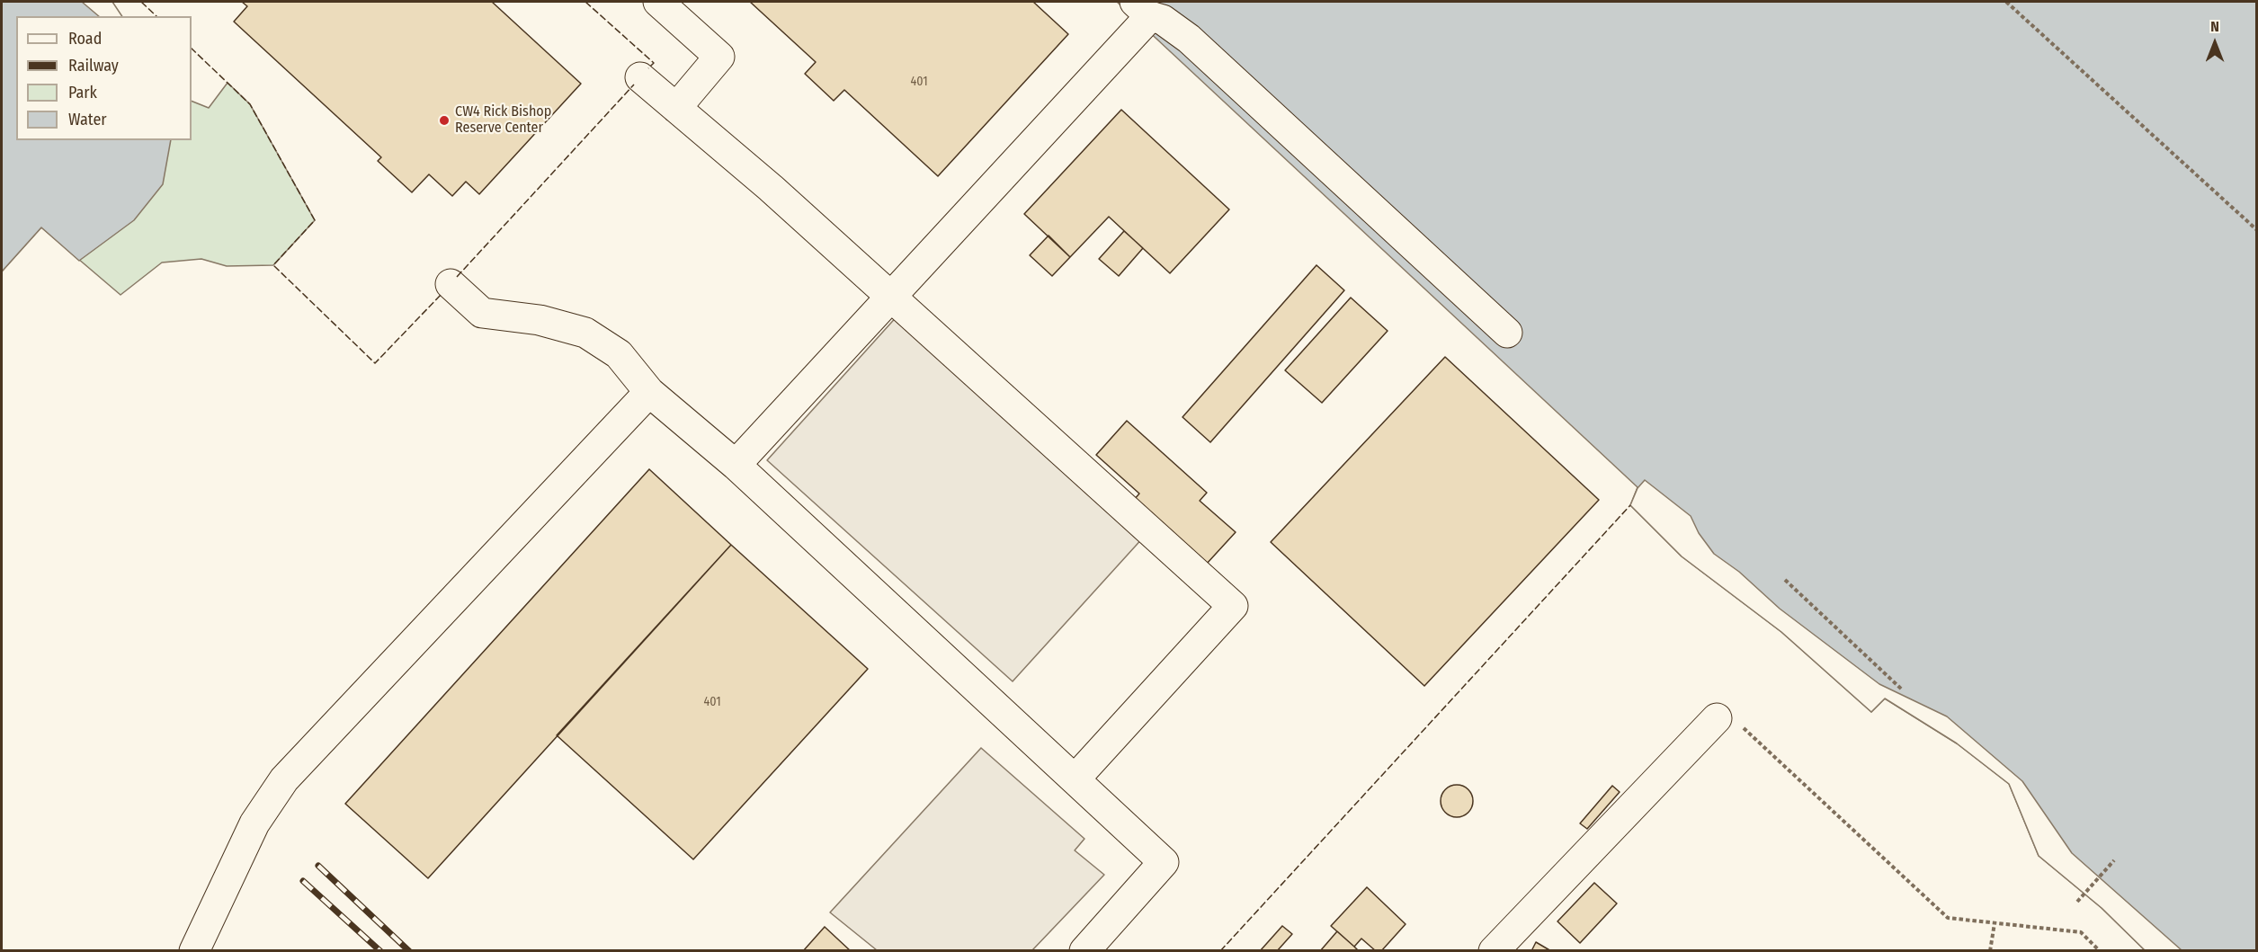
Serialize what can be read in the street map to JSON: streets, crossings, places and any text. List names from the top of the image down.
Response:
{
  "places": ["CW4 Rick Bishop Reserve Center"],
  "house_numbers": ["401", "401"],
  "legend": [
    "Road",
    "Railway",
    "Park",
    "Water"
  ],
  "north": "top"
}
